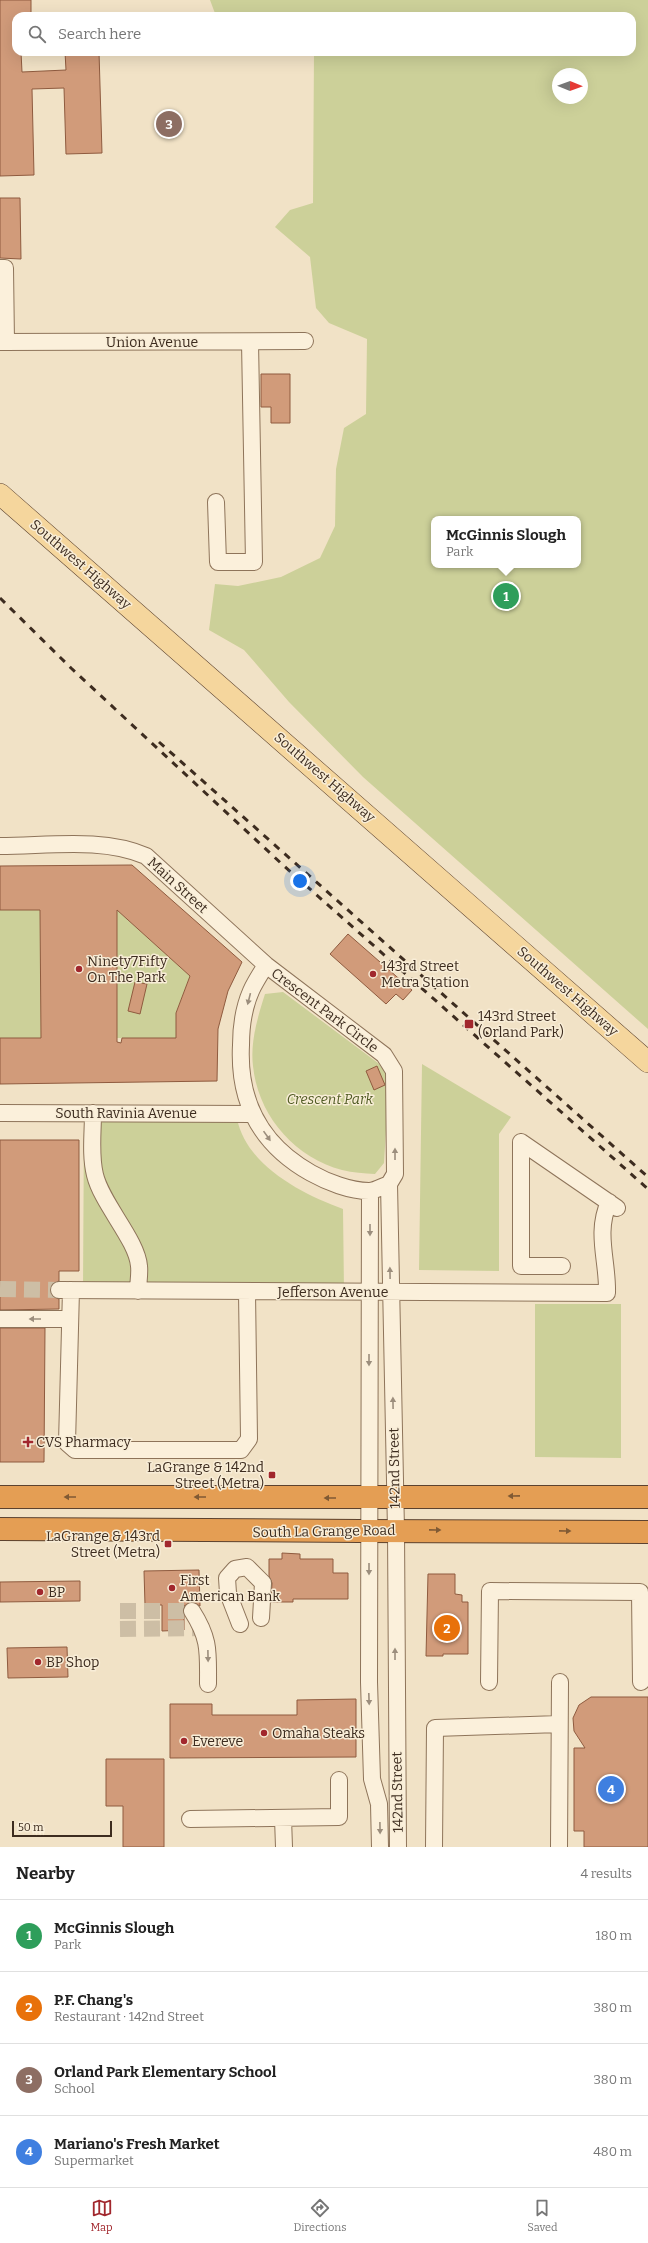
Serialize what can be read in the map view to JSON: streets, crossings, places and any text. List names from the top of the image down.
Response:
{
  "streets": {
    "highway": ["South La Grange Road"],
    "main road": ["Southwest Highway"],
    "street": [
      "Union Avenue",
      "Main Street",
      "Crescent Park Circle",
      "South Ravinia Avenue",
      "Jefferson Avenue",
      "142nd Street"
    ]
  },
  "crossings": [
    ["Main Street", "Crescent Park Circle"],
    ["Crescent Park Circle", "South Ravinia Avenue"],
    ["Crescent Park Circle", "142nd Street"],
    ["Jefferson Avenue", "142nd Street"],
    ["142nd Street", "South La Grange Road"]
  ],
  "parks": ["Crescent Park"],
  "places": {
    "other": [
      "Ninety7Fifty On The Park",
      "143rd Street Metra Station",
      "First American Bank",
      "BP",
      "BP Shop",
      "Omaha Steaks",
      "Evereve"
    ],
    "transit": ["143rd Street (Orland Park)", "LaGrange & 142nd Street (Metra)", "LaGrange & 143rd Street (Metra)"],
    "health": ["CVS Pharmacy"]
  },
  "scale_bar": "50 m",
  "north": "right",
  "page": {
    "search": "Search here",
    "pins": [
      "3",
      "1",
      "2",
      "4"
    ],
    "popup": ["McGinnis Slough", "Park"],
    "scale": "50 m",
    "heading": ["Nearby", "4 results"],
    "list": [
      {
        "mark": "1",
        "name": "McGinnis Slough",
        "note": "Park",
        "value": "180 m"
      },
      {
        "mark": "2",
        "name": "P.F. Chang's",
        "note": "Restaurant · 142nd Street",
        "value": "380 m"
      },
      {
        "mark": "3",
        "name": "Orland Park Elementary School",
        "note": "School",
        "value": "380 m"
      },
      {
        "mark": "4",
        "name": "Mariano's Fresh Market",
        "note": "Supermarket",
        "value": "480 m"
      }
    ],
    "nav": ["Map", "Directions", "Saved"]
  }
}
